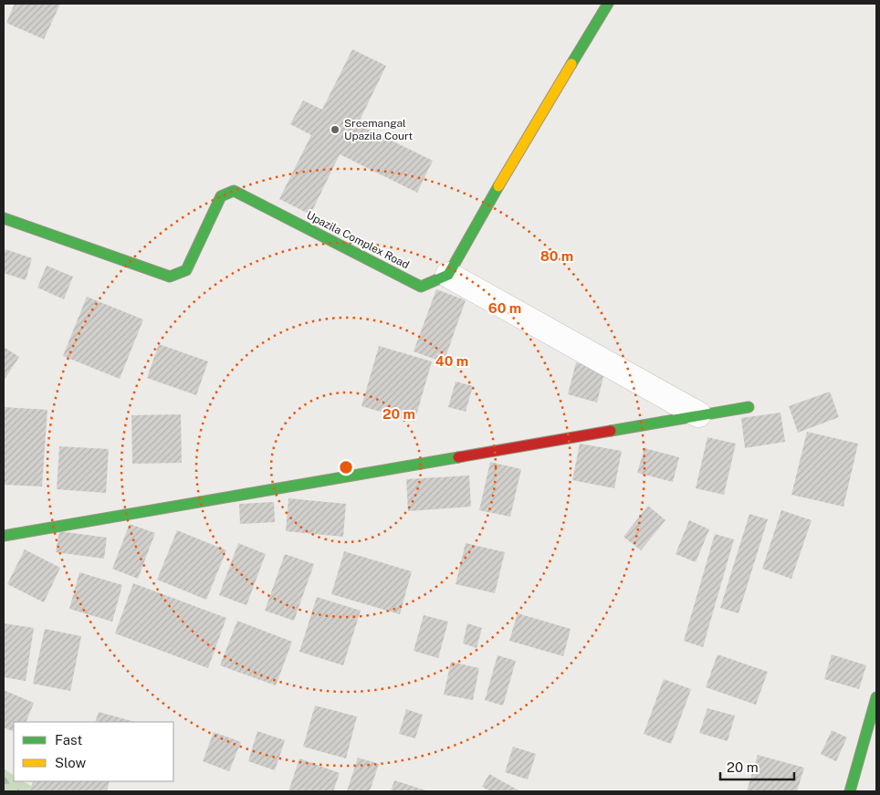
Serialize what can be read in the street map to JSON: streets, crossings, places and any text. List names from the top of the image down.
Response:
{
  "streets": {
    "street": ["Upazila Complex Road"]
  },
  "places": ["Sreemangal Upazila Court"],
  "legend": ["Fast", "Slow"],
  "scale_bar": "20 m",
  "rings": [
    "80 m",
    "60 m",
    "40 m",
    "20 m"
  ]
}
